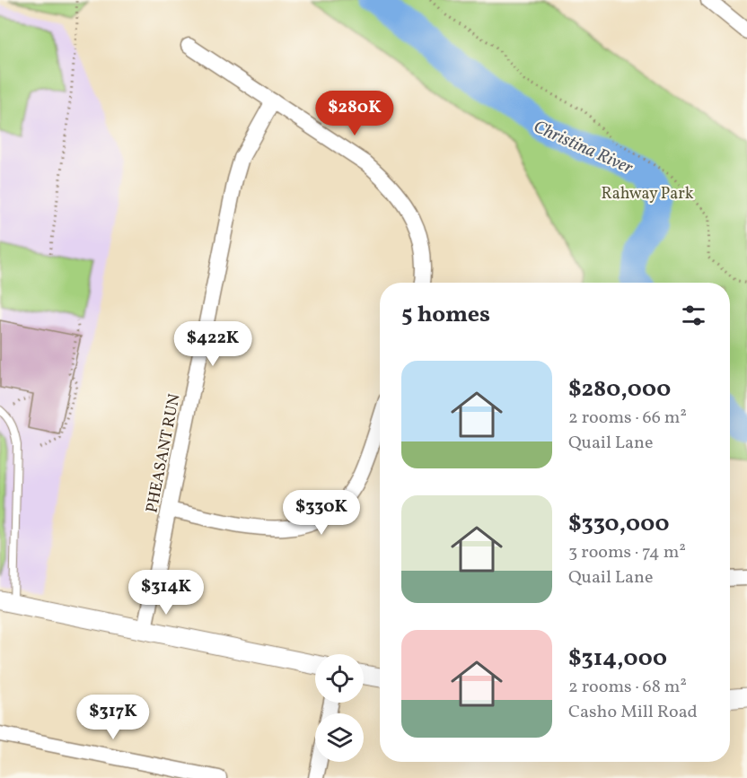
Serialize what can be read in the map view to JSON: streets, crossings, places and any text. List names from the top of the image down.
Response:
{
  "streets": {
    "street": ["PHEASANT RUN"]
  },
  "water": ["Christina River"],
  "parks": ["Rahway Park"],
  "page": {
    "price": [
      "$280K",
      "$422K",
      "$330K",
      "$314K",
      "$317K"
    ],
    "heading": "5 homes",
    "list": [
      {
        "name": "$280,000",
        "note": "2 rooms · 66 m² · Quail Lane"
      },
      {
        "name": "$330,000",
        "note": "3 rooms · 74 m² · Quail Lane"
      },
      {
        "name": "$314,000",
        "note": "2 rooms · 68 m² · Casho Mill Road"
      }
    ]
  }
}
